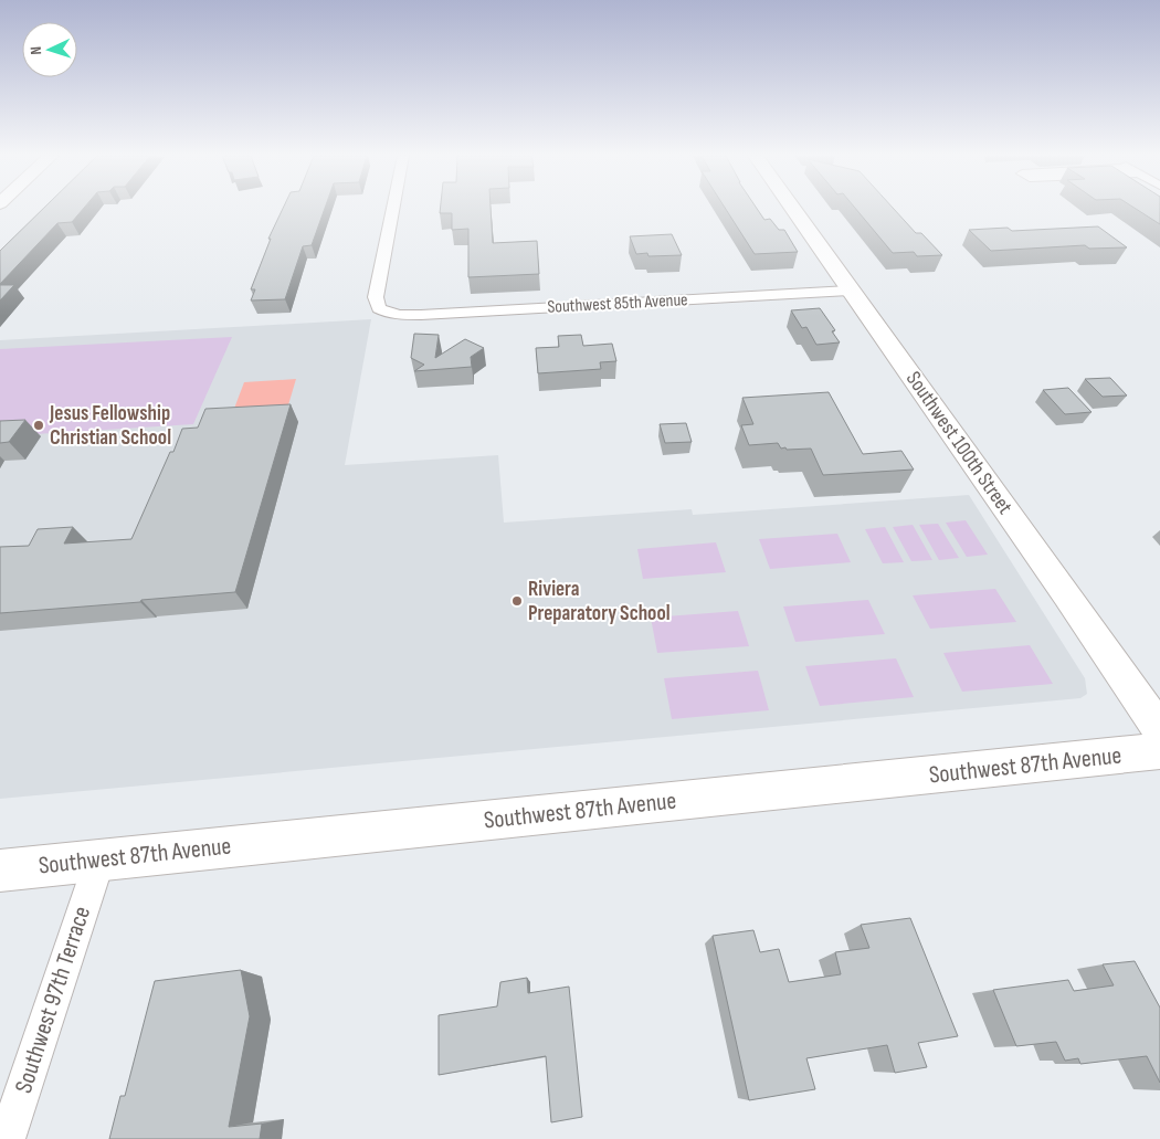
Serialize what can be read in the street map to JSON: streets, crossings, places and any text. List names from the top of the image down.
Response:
{
  "streets": {
    "street": [
      "Southwest 85th Avenue",
      "Southwest 100th Street",
      "Southwest 87th Avenue",
      "Southwest 97th Terrace"
    ]
  },
  "crossings": [
    ["Southwest 85th Avenue", "Southwest 100th Street"],
    ["Southwest 87th Avenue", "Southwest 97th Terrace"]
  ],
  "places": ["Jesus Fellowship Christian School", "Riviera Preparatory School"],
  "north": "left"
}
